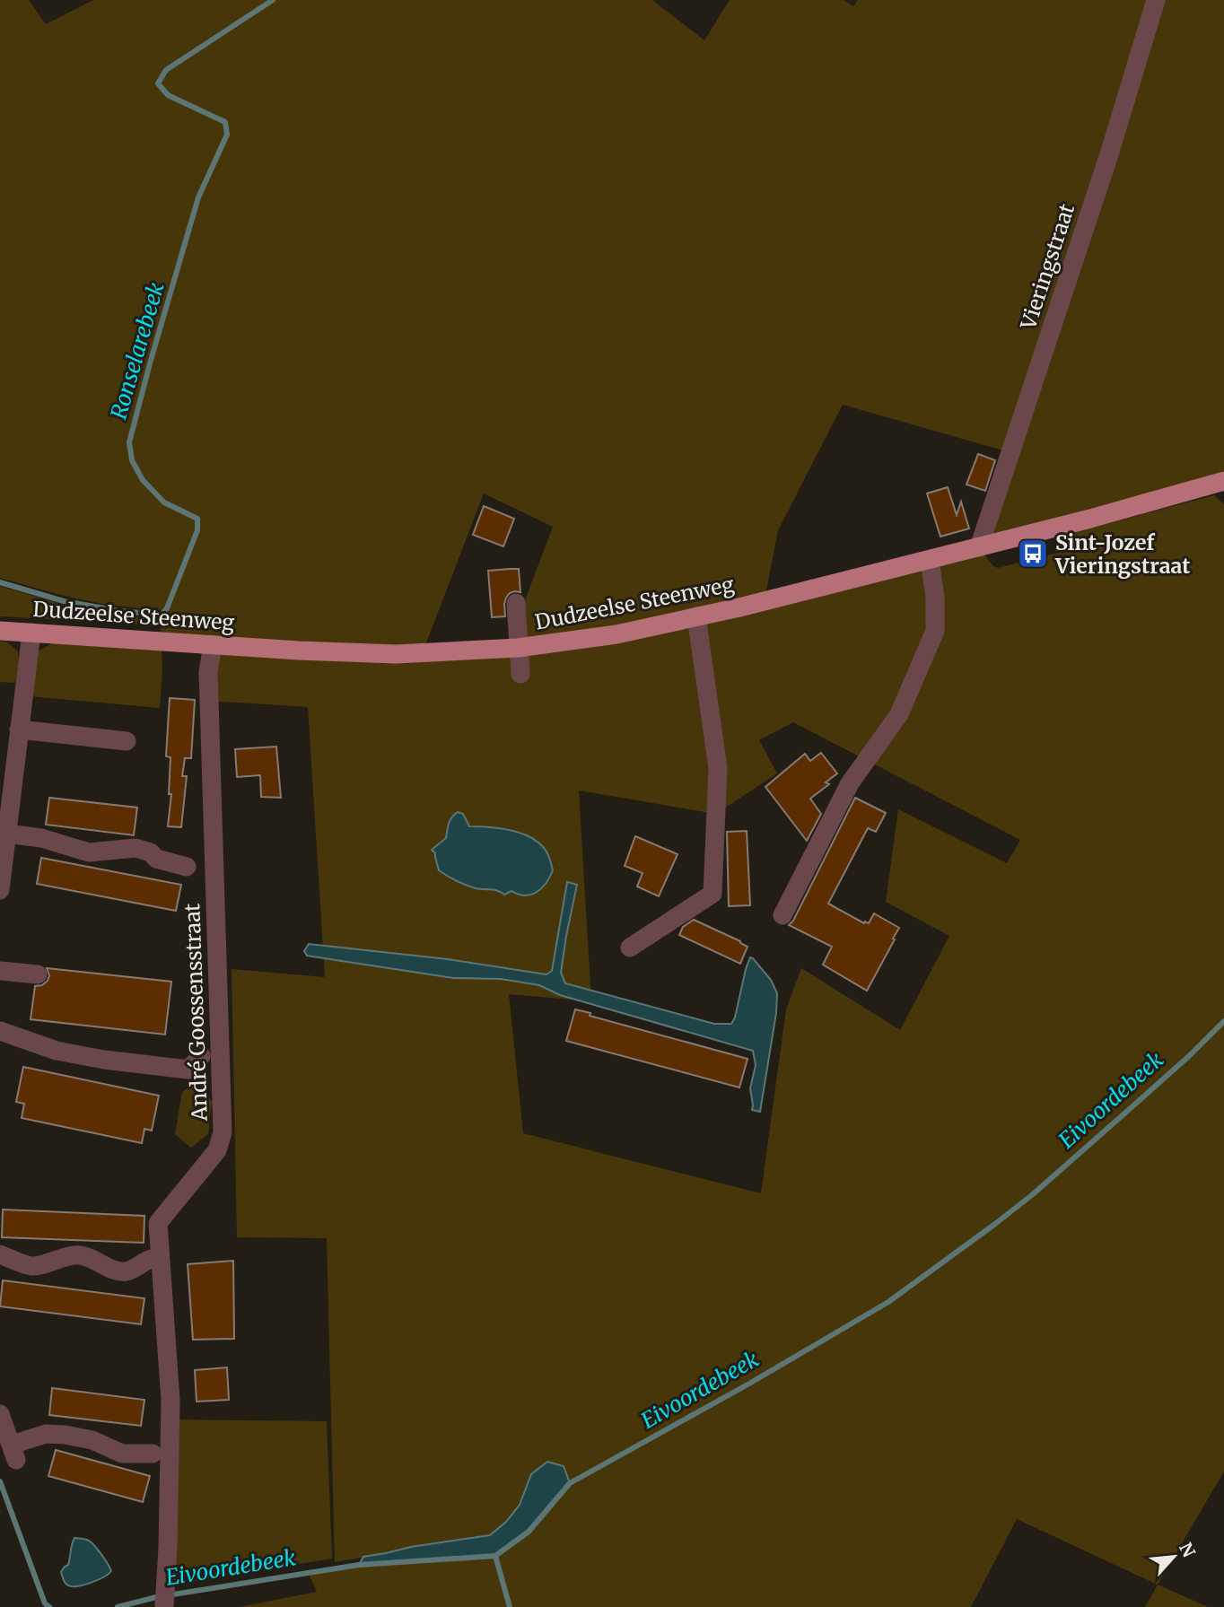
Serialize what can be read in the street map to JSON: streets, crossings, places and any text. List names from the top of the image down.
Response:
{
  "streets": {
    "main road": ["Dudzeelse Steenweg"],
    "street": ["Vieringstraat", "André Goossensstraat"]
  },
  "crossings": [
    ["Vieringstraat", "Dudzeelse Steenweg"],
    ["Dudzeelse Steenweg", "André Goossensstraat"]
  ],
  "water": ["Ronselarebeek", "Eivoordebeek"],
  "places": {
    "bus stop": ["Sint-Jozef Vieringstraat"]
  },
  "north": "top right"
}
